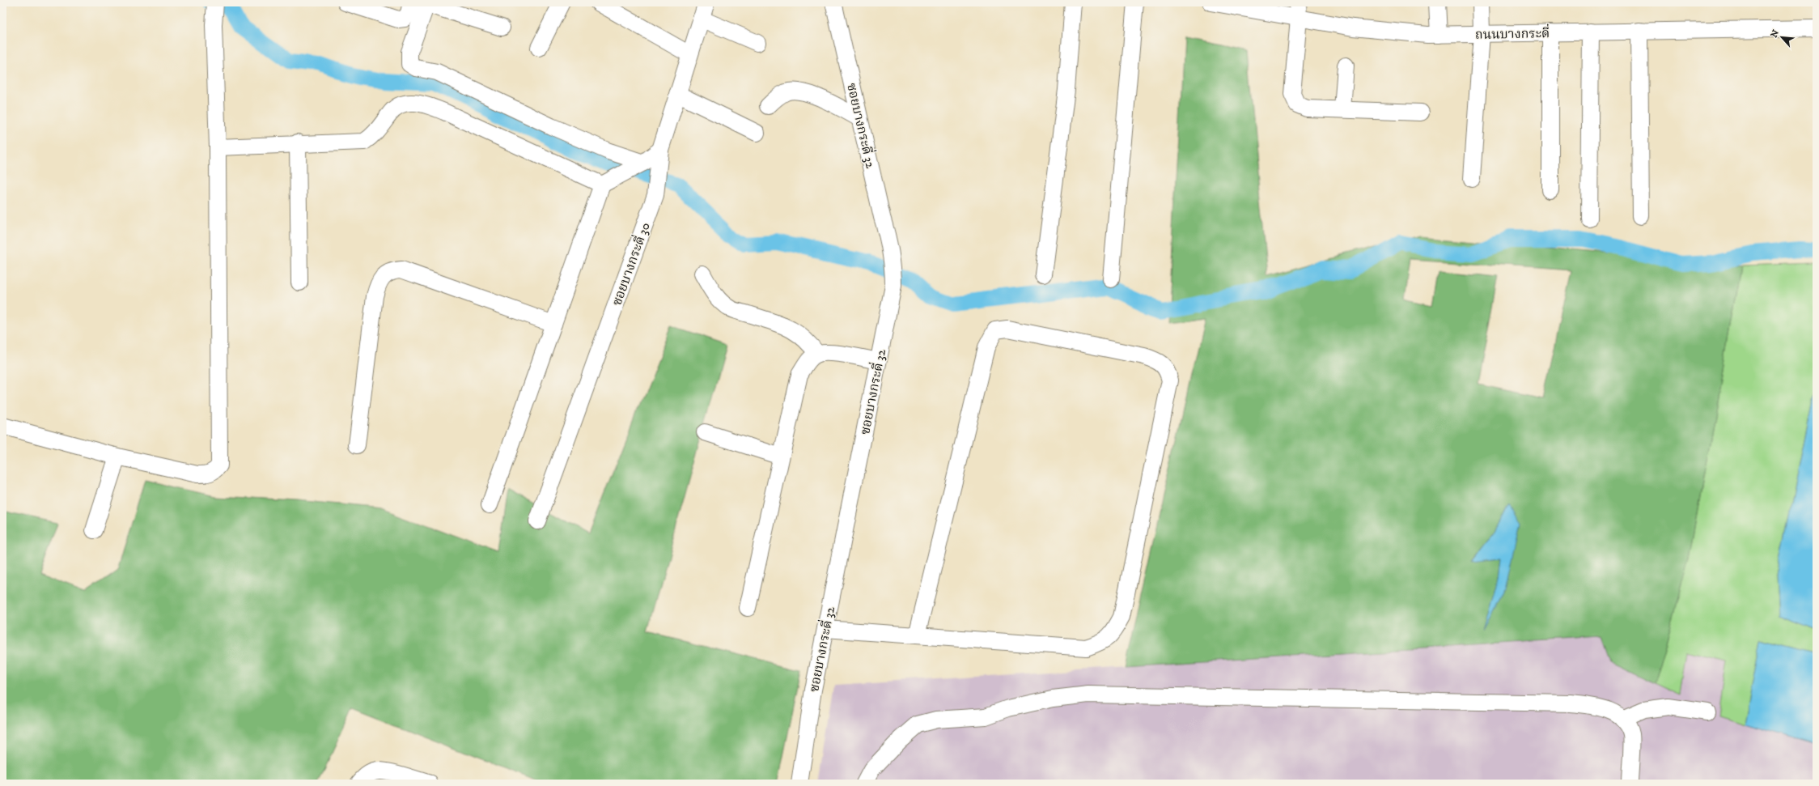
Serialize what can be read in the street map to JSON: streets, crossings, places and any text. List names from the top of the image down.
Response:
{
  "streets": {
    "street": ["ถนนบางกระดี่", "ซอยบางกระดี่ 32", "ซอยบางกระดี่ 30"]
  },
  "north": "top left"
}
